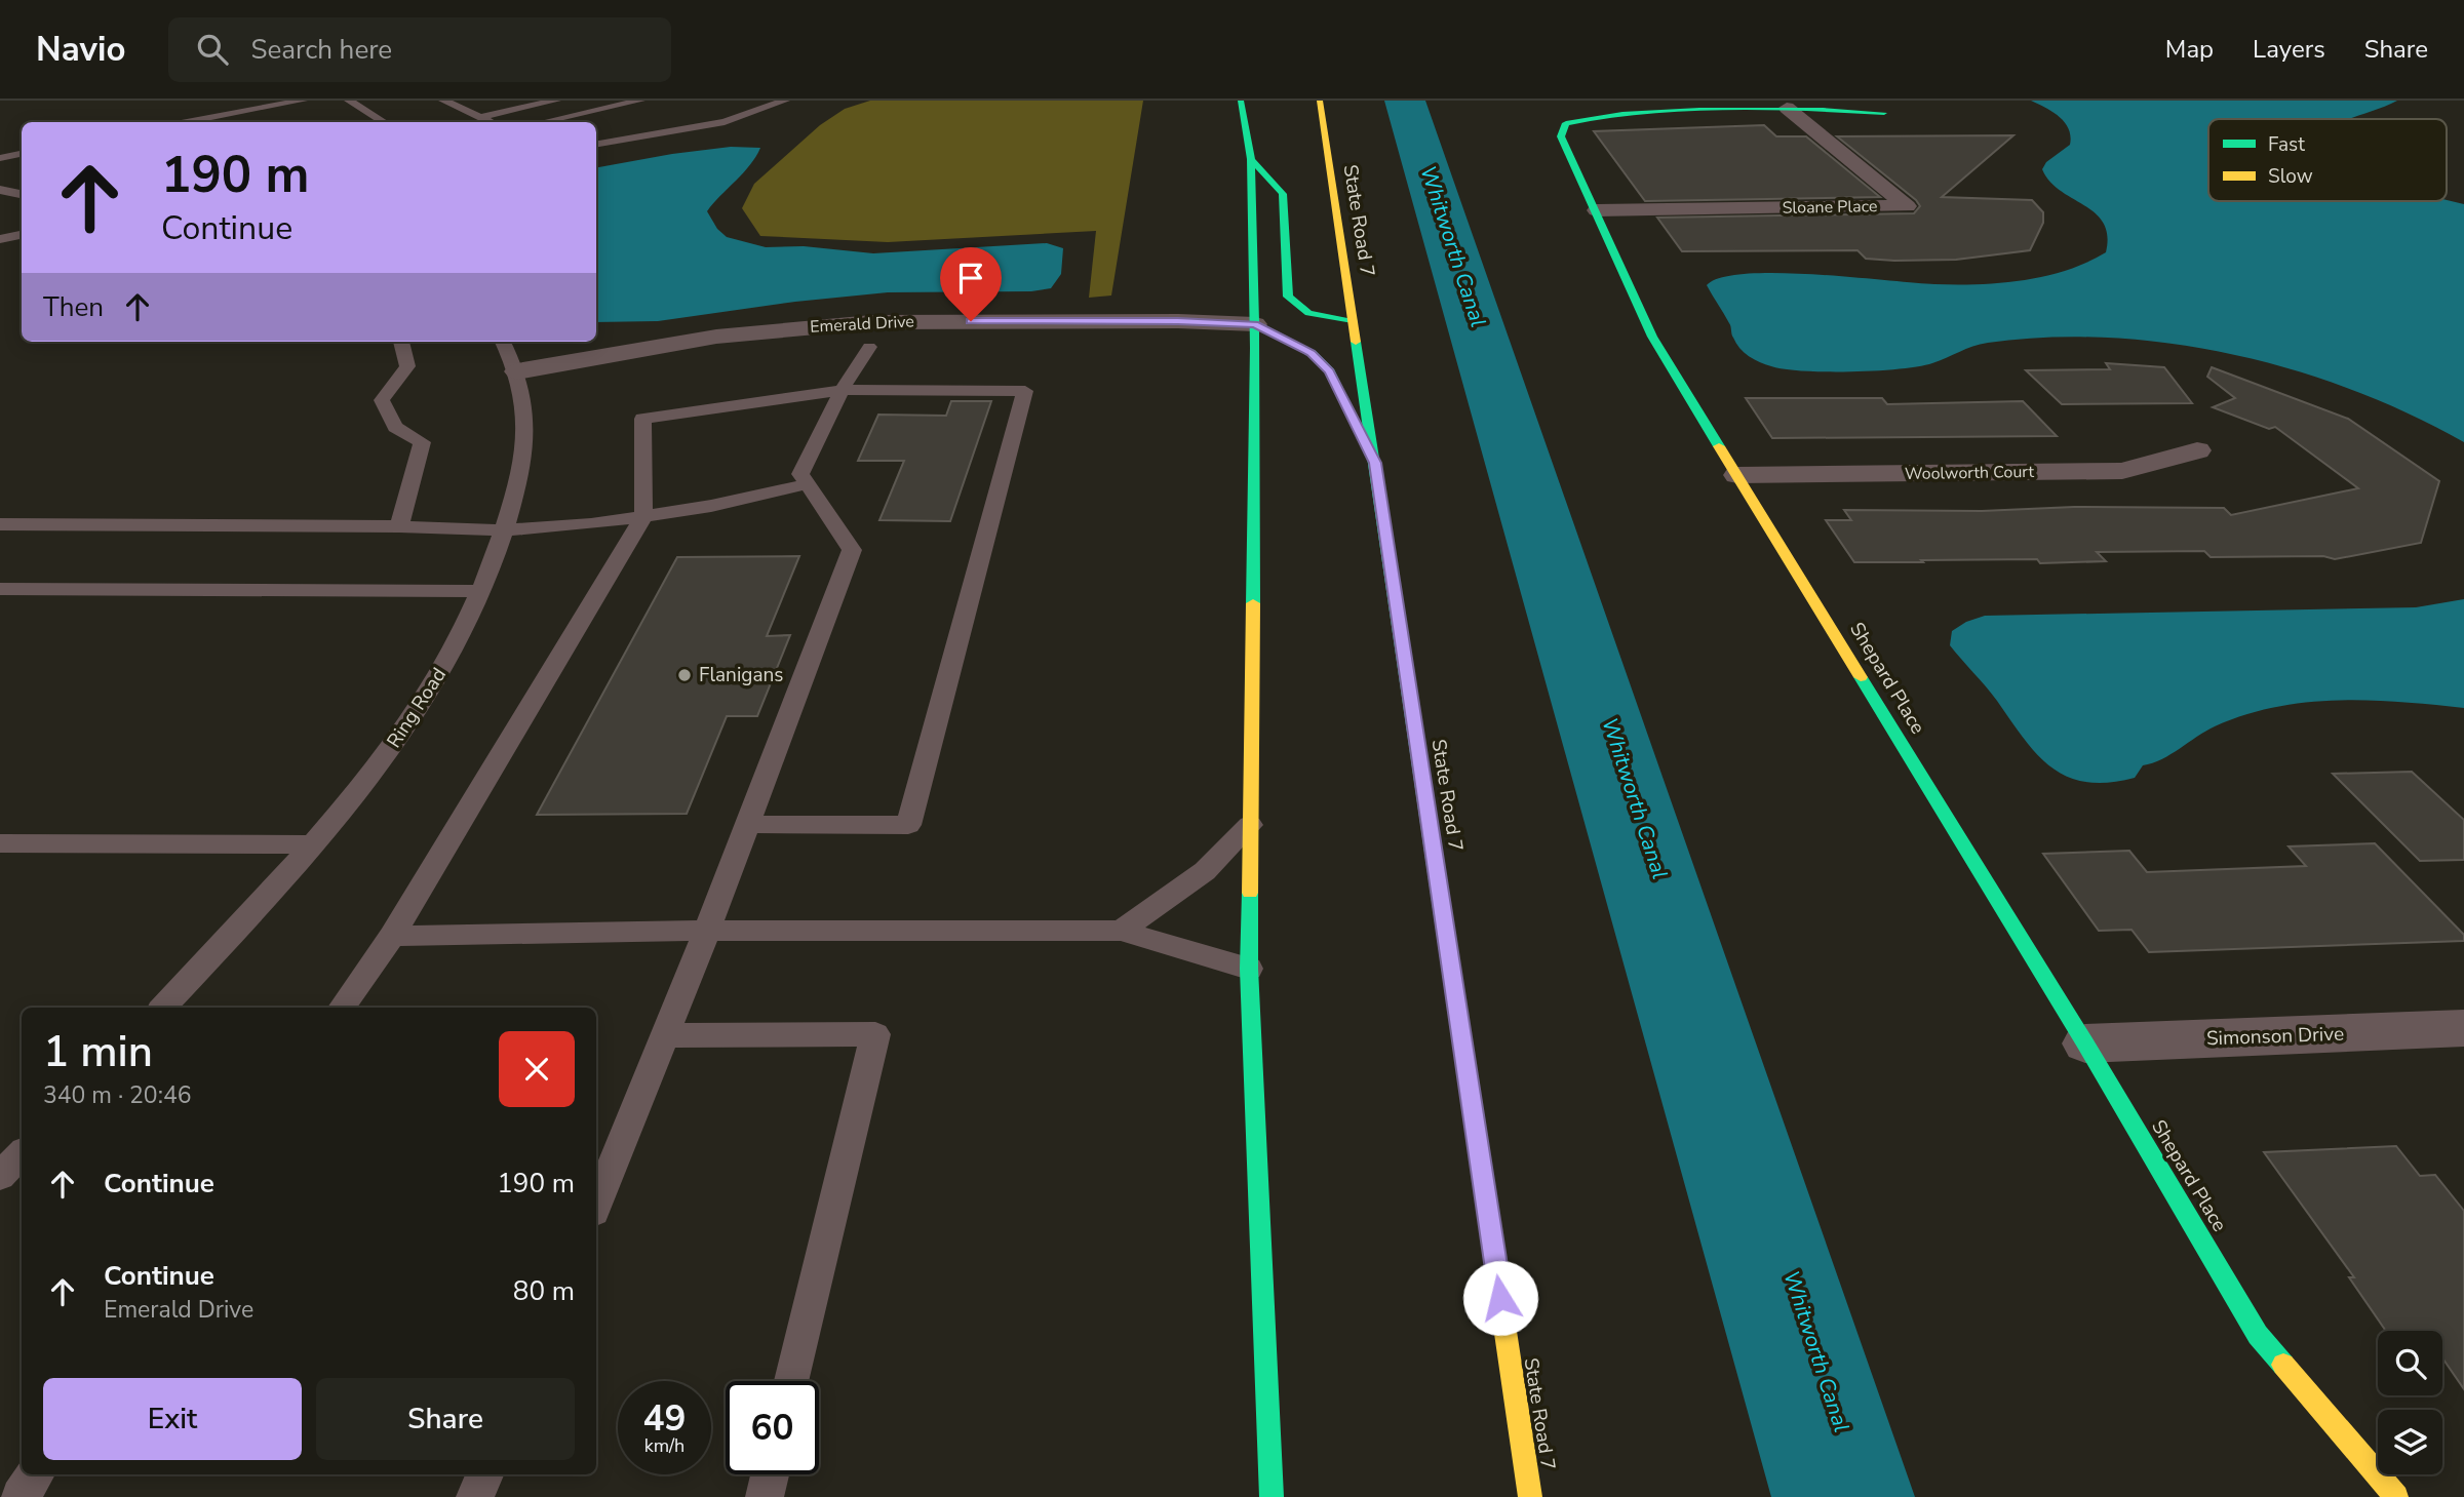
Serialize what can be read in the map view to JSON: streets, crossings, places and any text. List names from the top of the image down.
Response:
{
  "streets": {
    "main road": ["State Road 7", "Shepard Place"],
    "street": [
      "Sloane Place",
      "Emerald Drive",
      "Woolworth Court",
      "Simonson Drive"
    ],
    "lane": ["Ring Road"]
  },
  "crossings": [
    ["Sloane Place", "Shepard Place"],
    ["Emerald Drive", "Ring Road"],
    ["Woolworth Court", "Shepard Place"],
    ["Shepard Place", "Simonson Drive"]
  ],
  "water": ["Whitworth Canal"],
  "places": ["Flanigans"],
  "legend": ["Fast", "Slow"],
  "page": {
    "header": "Navio",
    "search": "Search here",
    "nav": ["Map", "Layers", "Share"],
    "turn": ["190 m", "Continue"],
    "then": "Then",
    "heading": ["1 min", "340 m · 20:46"],
    "list": [
      {
        "name": "Continue",
        "value": "190 m"
      },
      {
        "name": "Continue",
        "note": "Emerald Drive",
        "value": "80 m"
      }
    ],
    "buttons": ["Exit", "Share"],
    "speed": "49 km/h",
    "limit": "60"
  }
}
